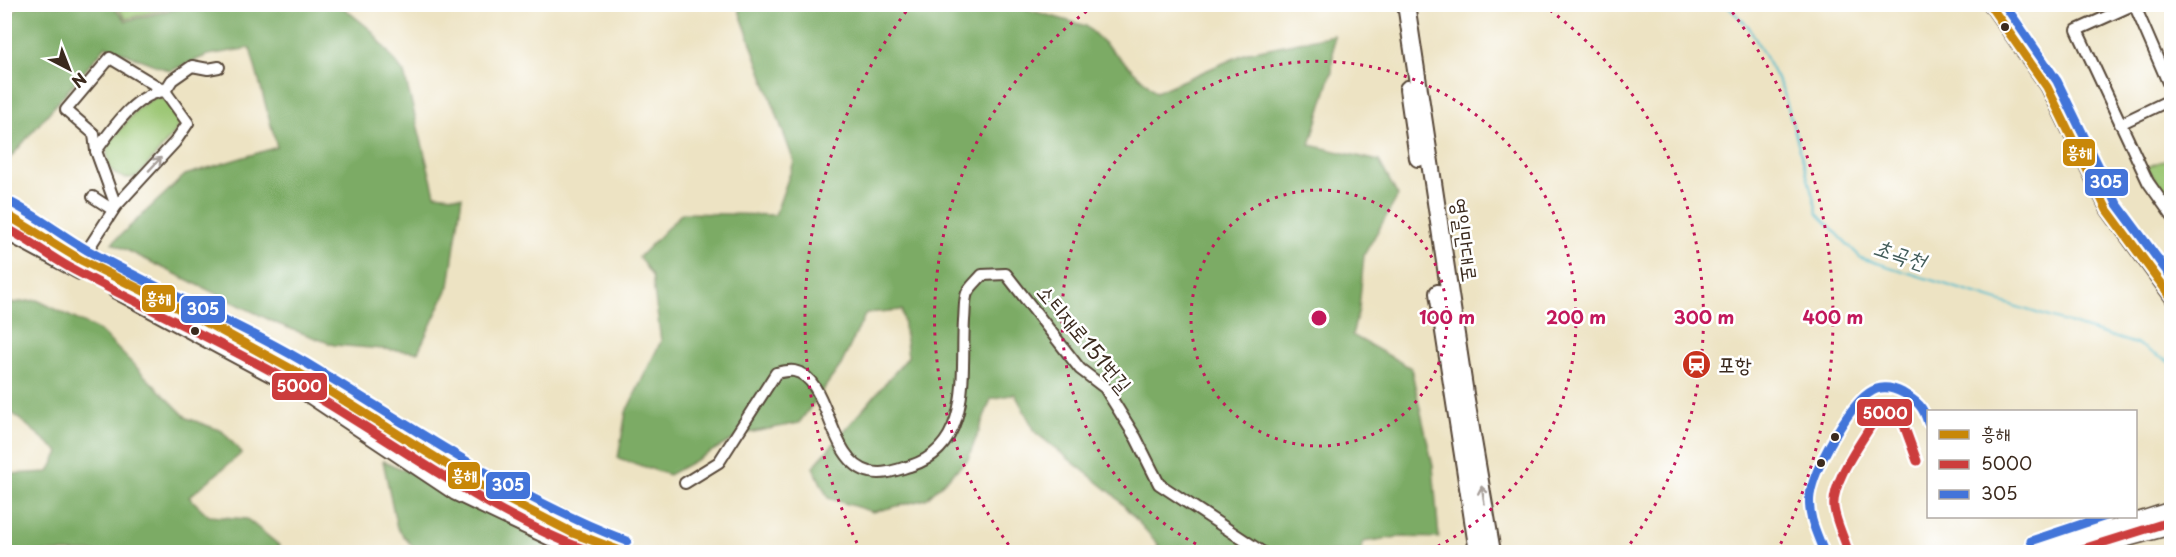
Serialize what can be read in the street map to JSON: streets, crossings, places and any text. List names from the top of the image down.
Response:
{
  "streets": {
    "main road": ["영일만대로"],
    "street": ["소티재로151번길"]
  },
  "water": ["초곡천"],
  "places": {
    "station": ["포항"]
  },
  "lines": ["transit line 흥해", "transit line 305", "transit line 5000"],
  "legend": ["흥해", "5000", "305"],
  "north": "bottom right",
  "rings": [
    "100 m",
    "200 m",
    "300 m",
    "400 m"
  ]
}
